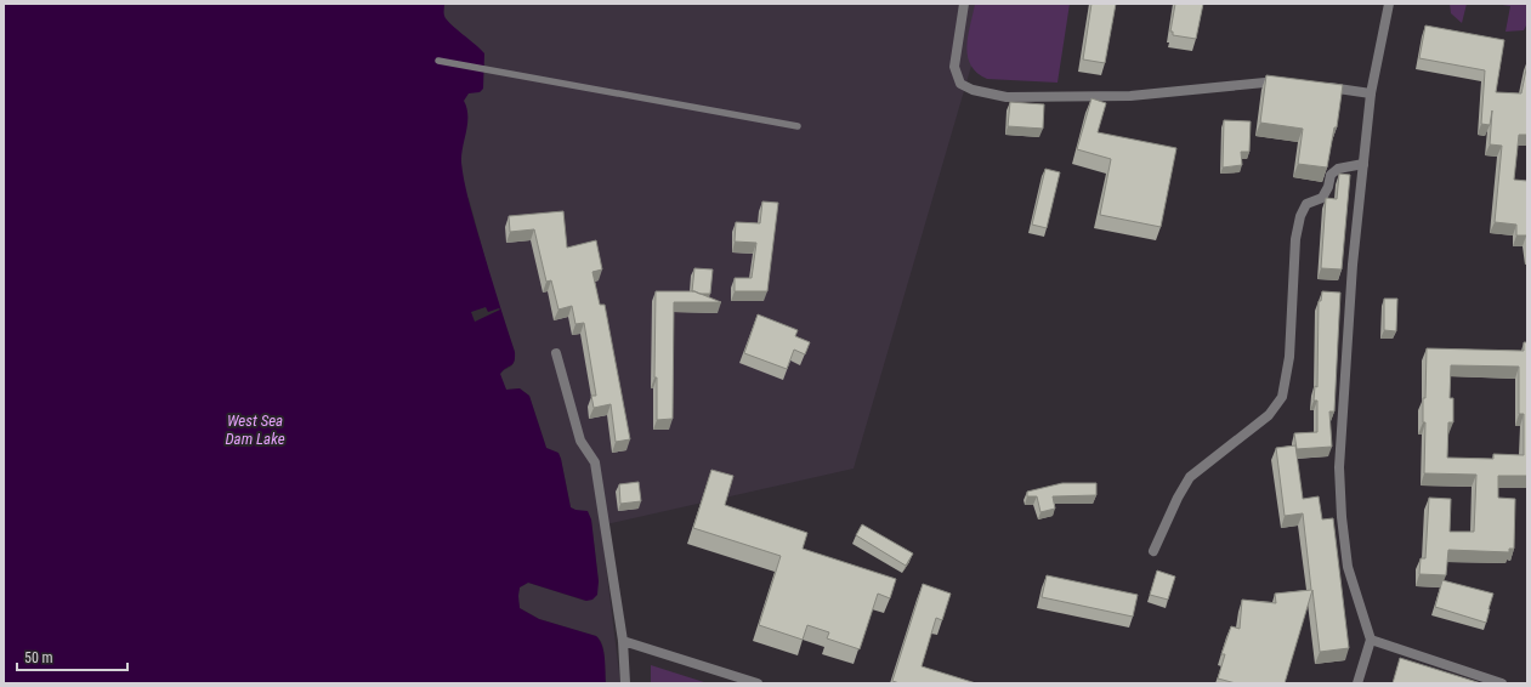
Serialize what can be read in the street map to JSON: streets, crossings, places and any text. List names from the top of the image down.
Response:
{
  "water": ["West Sea Dam Lake"],
  "scale_bar": "50 m"
}
